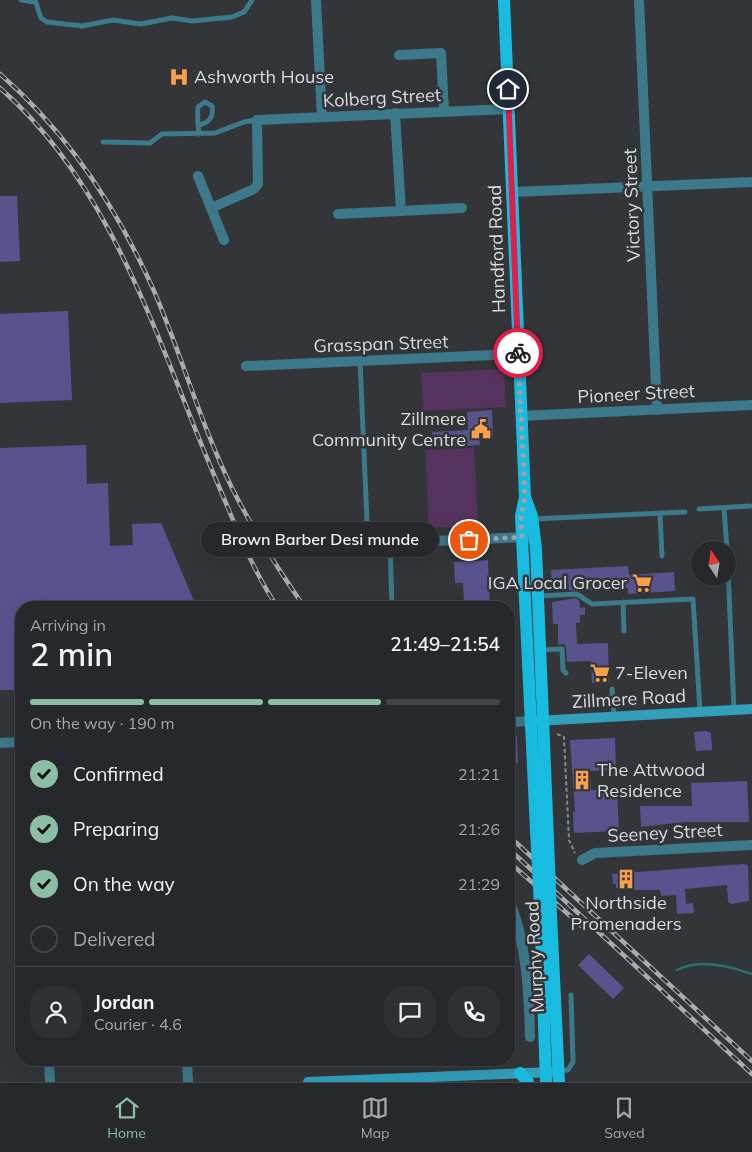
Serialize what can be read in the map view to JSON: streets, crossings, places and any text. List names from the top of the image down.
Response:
{
  "streets": {
    "main road": ["Handford Road", "Zillmere Road", "Murphy Road"],
    "street": [
      "Kolberg Street",
      "Victory Street",
      "Grasspan Street",
      "Pioneer Street",
      "Seeney Street"
    ]
  },
  "crossings": [
    ["Kolberg Street", "Handford Road"],
    ["Victory Street", "Pioneer Street"],
    ["Handford Road", "Grasspan Street"],
    ["Handford Road", "Pioneer Street"],
    ["Handford Road", "Zillmere Road"],
    ["Handford Road", "Murphy Road"]
  ],
  "places": {
    "hospital": ["Ashworth House"],
    "public building": ["Zillmere Community Centre"],
    "other": ["Brown Barber Desi munde"],
    "supermarket": ["IGA Local Grocer", "7-Eleven"],
    "building": ["The Attwood Residence", "Northside Promenaders"]
  },
  "north": "top",
  "page": {
    "bubble": "Brown Barber Desi munde",
    "heading": ["2 min", "Arriving in", "21:49–21:54"],
    "panel": ["Jordan", "Courier · 4.6"],
    "bar": "On the way · 190 m",
    "list": [
      ["Confirmed", "21:21"],
      ["Preparing", "21:26"],
      ["On the way", "21:29"],
      "Delivered"
    ],
    "tabs": ["Home", "Map", "Saved"]
  }
}
